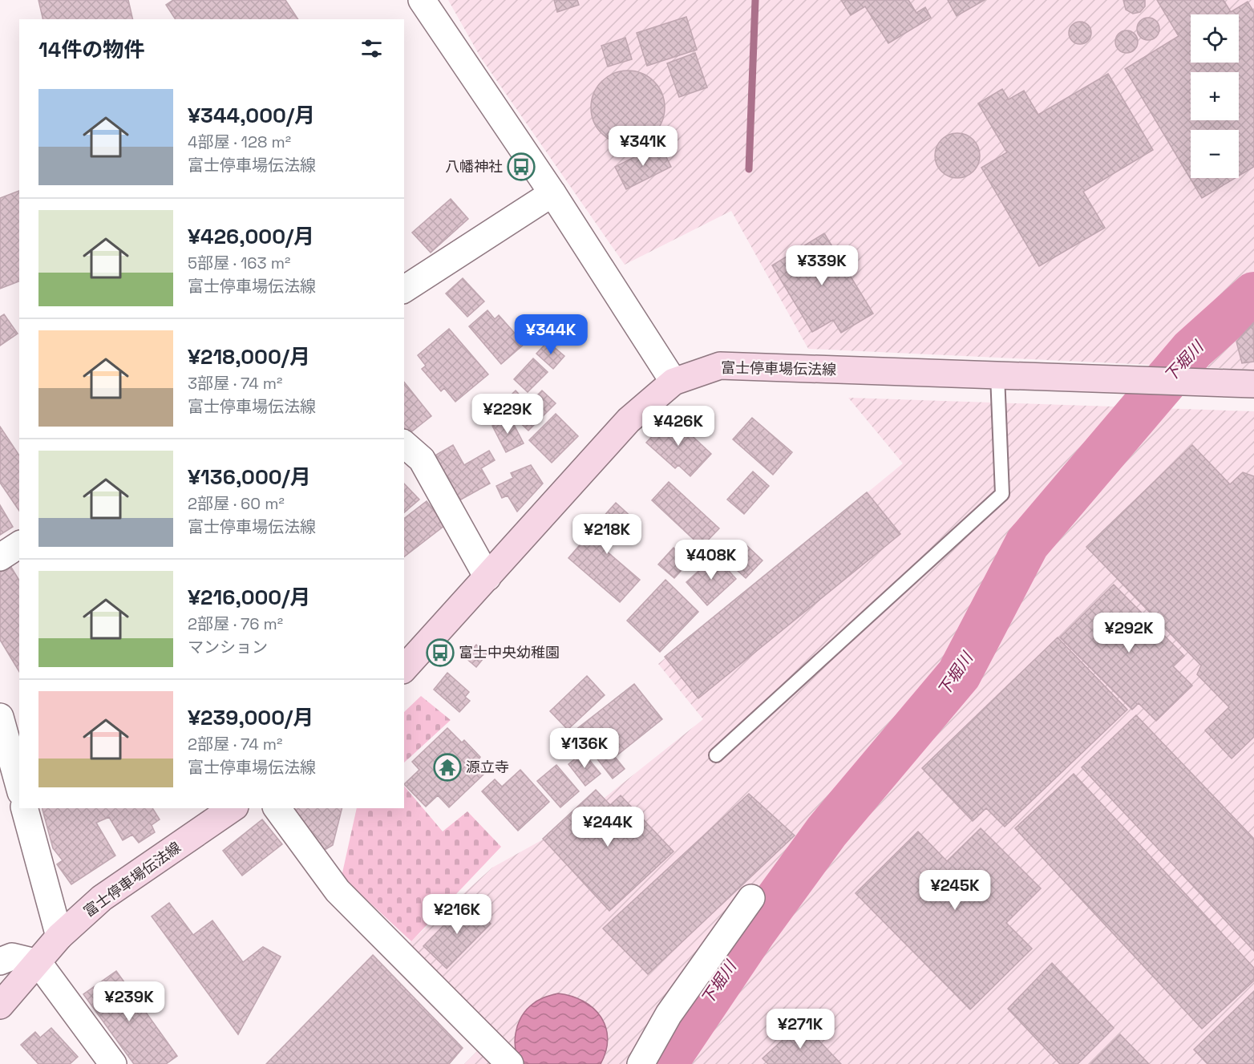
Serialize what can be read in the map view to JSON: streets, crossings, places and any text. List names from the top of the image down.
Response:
{
  "streets": {
    "main road": ["富士停車場伝法線"]
  },
  "water": ["下堀川"],
  "places": {
    "bus stop": ["八幡神社", "富士中央幼稚園"],
    "temple": ["源立寺"]
  },
  "page": {
    "map_buttons": ["+", "−"],
    "heading": "14件の物件",
    "list": [
      {
        "name": "¥344,000/月",
        "note": "4部屋 · 128 m² · 富士停車場伝法線"
      },
      {
        "name": "¥426,000/月",
        "note": "5部屋 · 163 m² · 富士停車場伝法線"
      },
      {
        "name": "¥218,000/月",
        "note": "3部屋 · 74 m² · 富士停車場伝法線"
      },
      {
        "name": "¥136,000/月",
        "note": "2部屋 · 60 m² · 富士停車場伝法線"
      },
      {
        "name": "¥216,000/月",
        "note": "2部屋 · 76 m² · マンション"
      },
      {
        "name": "¥239,000/月",
        "note": "2部屋 · 74 m² · 富士停車場伝法線"
      }
    ],
    "price": [
      "¥341K",
      "¥339K",
      "¥344K",
      "¥229K",
      "¥426K",
      "¥218K",
      "¥408K",
      "¥292K",
      "¥136K",
      "¥244K",
      "¥245K",
      "¥216K",
      "¥239K",
      "¥271K"
    ]
  }
}
